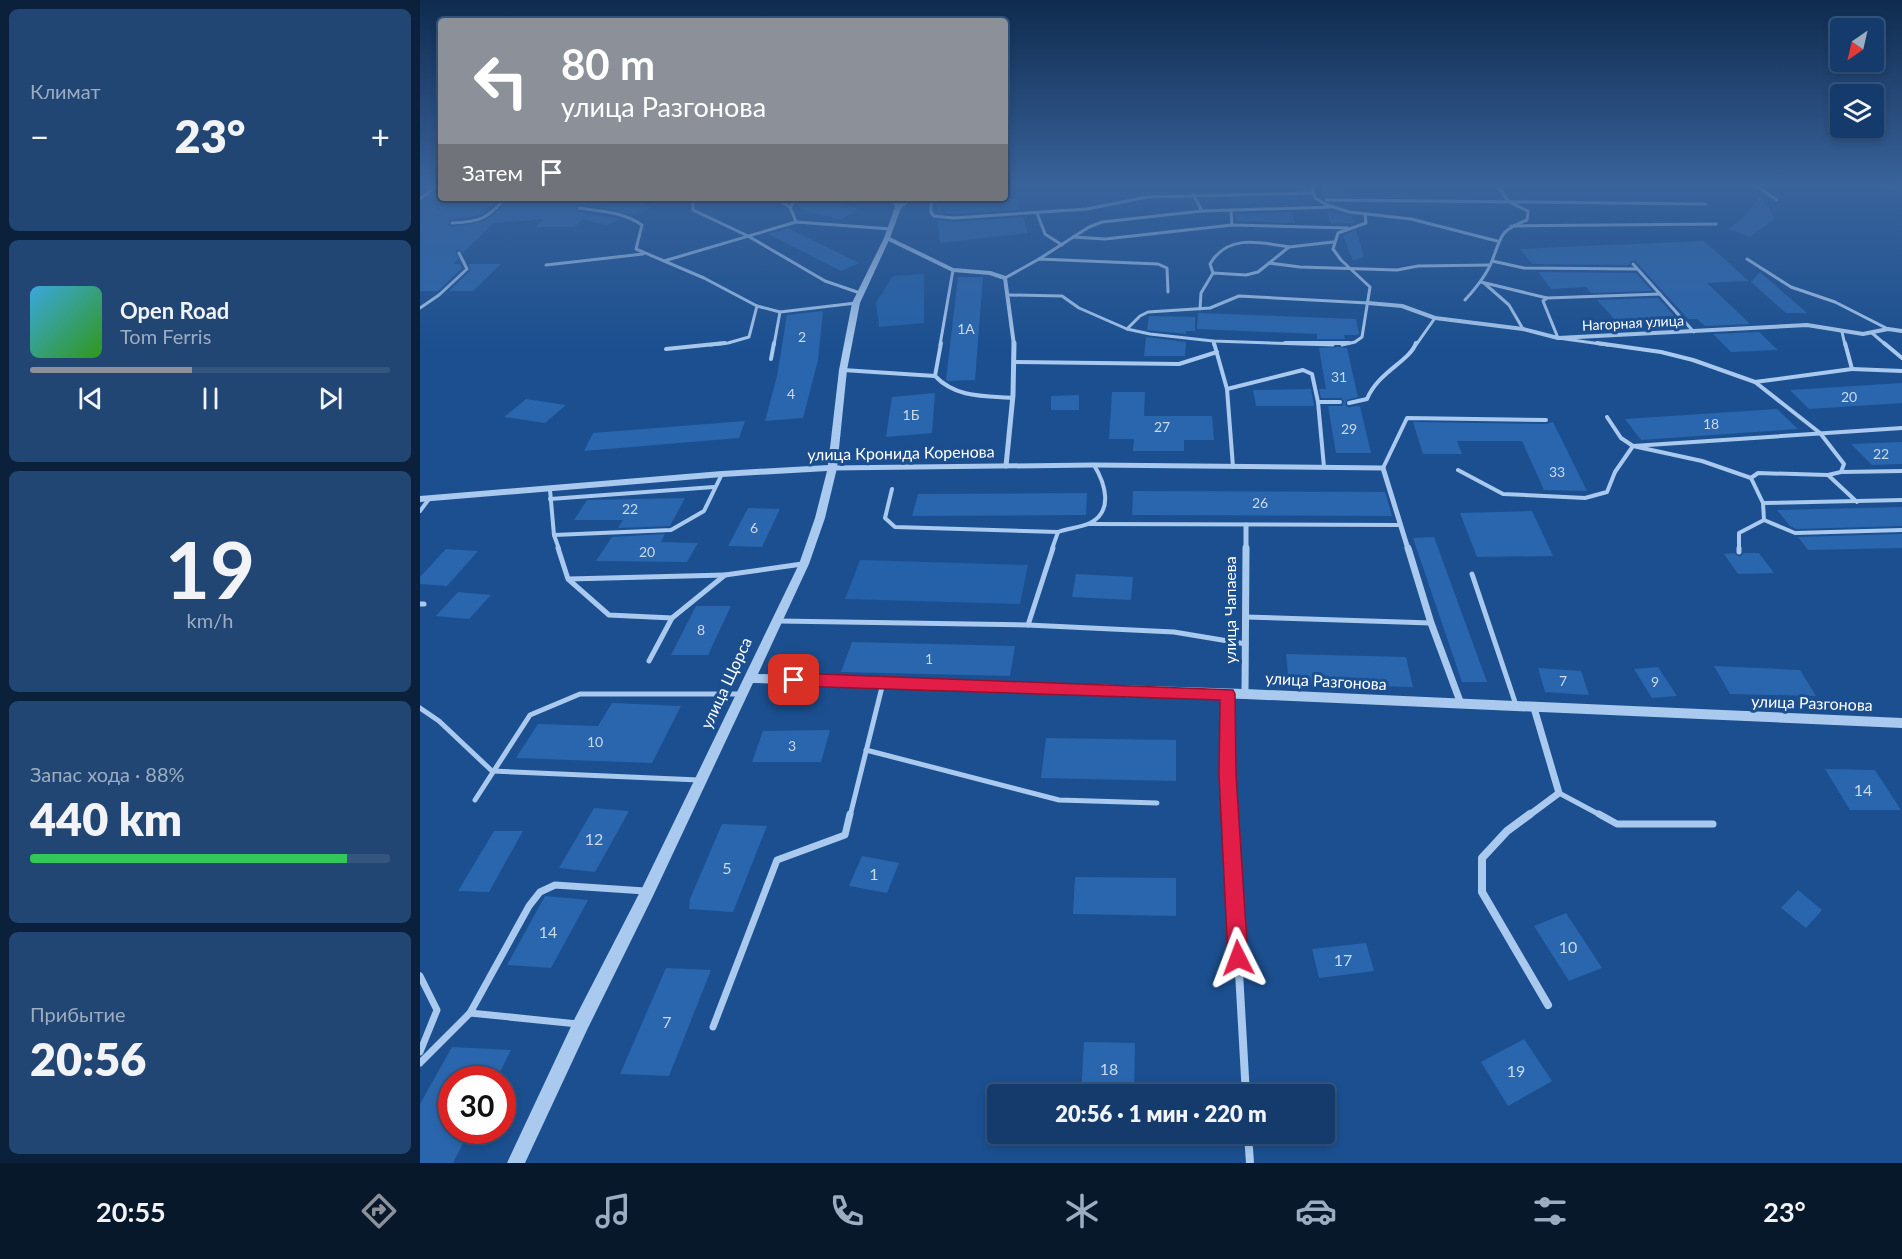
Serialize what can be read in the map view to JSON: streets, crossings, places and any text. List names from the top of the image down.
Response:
{
  "streets": {
    "street": [
      "Нагорная улица",
      "улица Кронида Коренова",
      "улица Чапаева",
      "улица Разгонова",
      "улица Щорса"
    ]
  },
  "crossings": [
    ["улица Кронида Коренова", "улица Щорса"],
    ["улица Чапаева", "улица Разгонова"],
    ["улица Разгонова", "улица Щорса"]
  ],
  "house_numbers": [
    "1А",
    "2",
    "31",
    "4",
    "20",
    "1Б",
    "18",
    "27",
    "29",
    "22",
    "33",
    "26",
    "22",
    "6",
    "20",
    "8",
    "1",
    "7",
    "9",
    "10",
    "3",
    "14",
    "12",
    "5",
    "1",
    "14",
    "10",
    "17",
    "7",
    "18",
    "19"
  ],
  "north": "bottom left",
  "page": {
    "tile": [
      "Климат",
      ["19", "km/h"],
      ["Запас хода · 88%", "440 km"],
      ["Прибытие", "20:56"]
    ],
    "turn": ["80 m", "улица Разгонова"],
    "heat": ["−", "23°", "+"],
    "then": "Затем",
    "song": ["Open Road", "Tom Ferris"],
    "limit": "30",
    "trip": "20:56 · 1 мин · 220 m",
    "tabs": ["20:55", "23°"]
  }
}
